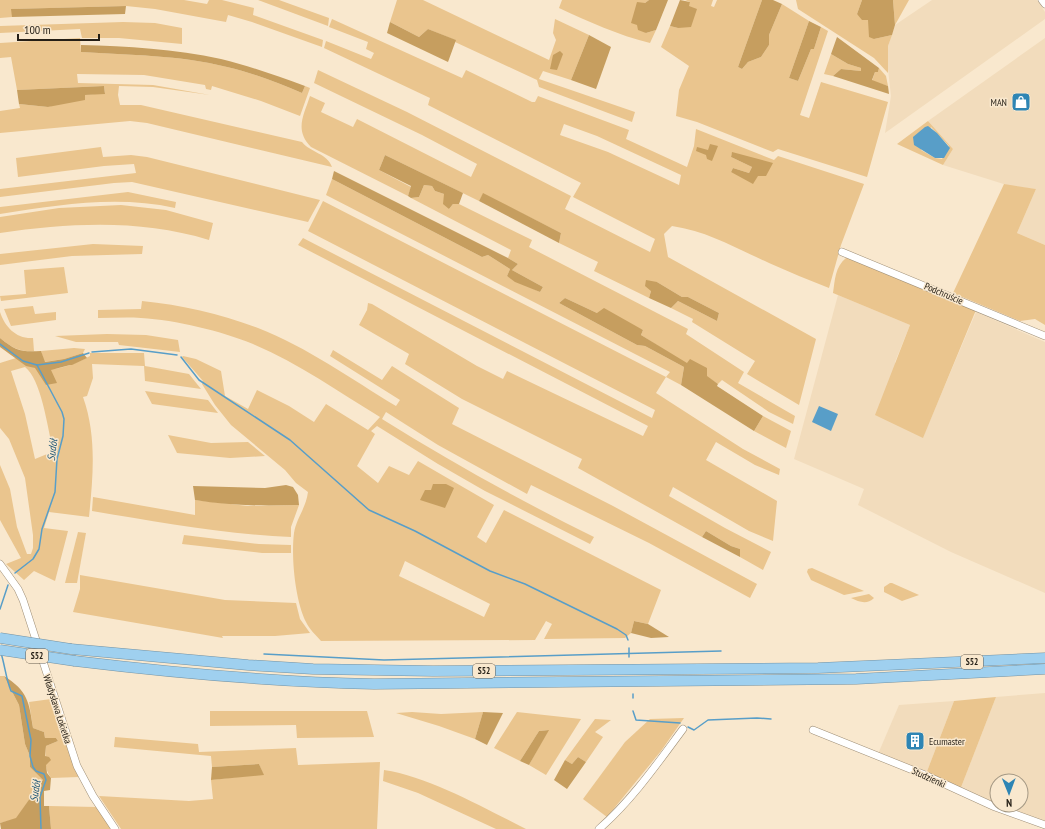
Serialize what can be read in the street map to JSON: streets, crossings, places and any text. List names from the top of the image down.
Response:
{
  "streets": {
    "highway": ["S52"],
    "street": ["Podchruście", "Władysława Łokietka", "Studzienki"]
  },
  "water": ["Sudół"],
  "places": {
    "shop": ["MAN"],
    "building": ["Ecumaster"]
  },
  "scale_bar": "100 m",
  "north": "bottom"
}
